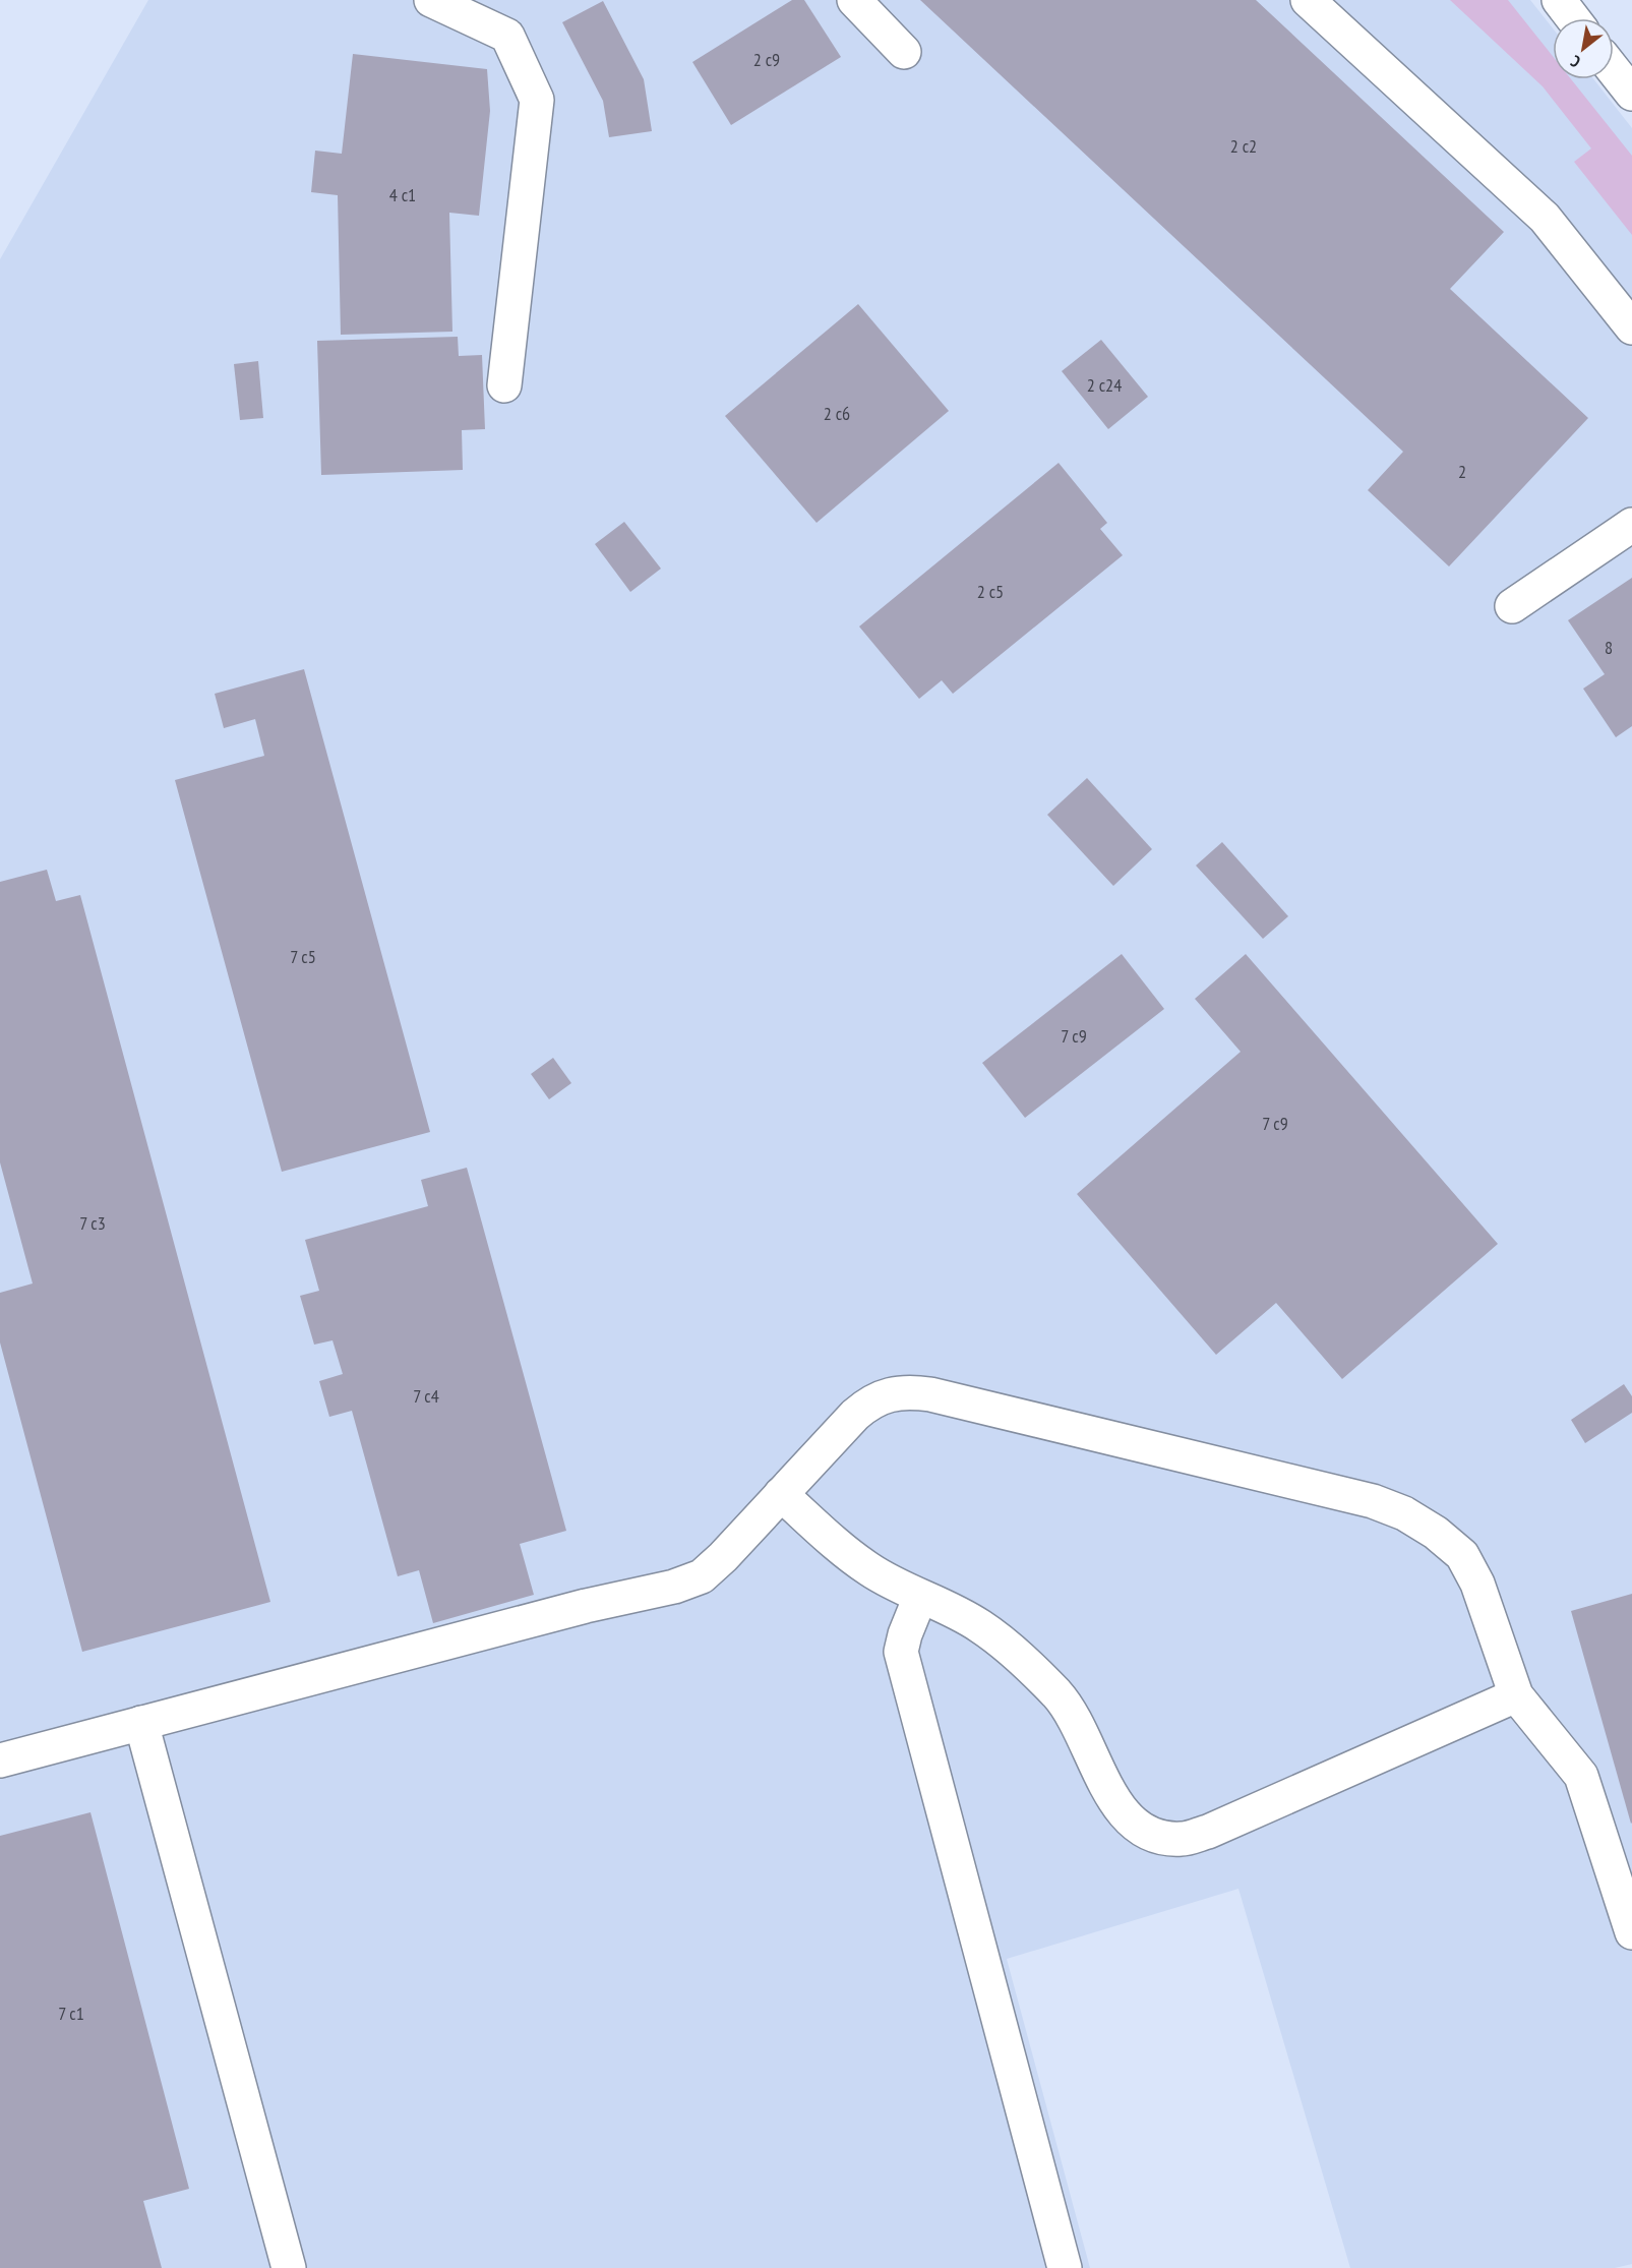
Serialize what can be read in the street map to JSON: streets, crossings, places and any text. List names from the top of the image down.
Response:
{
  "house_numbers": [
    "2 с9",
    "2 с2",
    "4 с1",
    "2 с24",
    "2 с6",
    "2",
    "2 с5",
    "8",
    "7 с5",
    "7 с9",
    "7 с9",
    "7 с3",
    "7 с4",
    "7 с1"
  ],
  "north": "bottom left"
}
